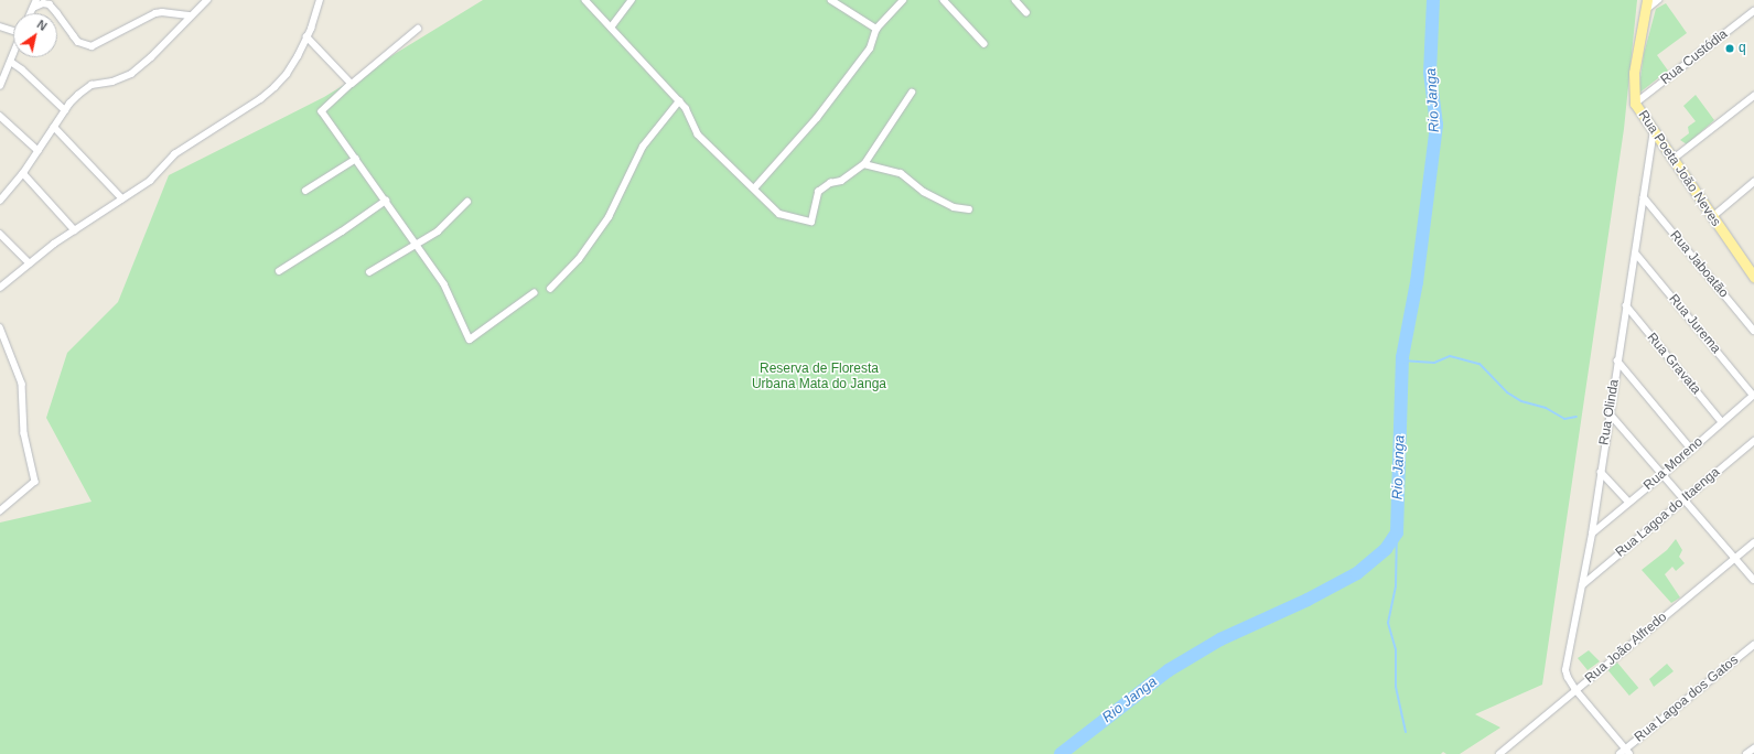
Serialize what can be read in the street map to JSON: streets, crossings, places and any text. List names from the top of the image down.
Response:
{
  "streets": {
    "main road": ["Rua Poeta João Neves"],
    "street": [
      "Rua Custódia",
      "Rua Jaboatão",
      "Rua Jurema",
      "Rua Gravata",
      "Rua Olinda",
      "Rua Moreno",
      "Rua Lagoa do Itaenga",
      "Rua João Alfredo",
      "Rua Lagoa dos Gatos"
    ]
  },
  "crossings": [
    ["Rua Custódia", "Rua Poeta João Neves"],
    ["Rua Poeta João Neves", "Rua Olinda"],
    ["Rua Jaboatão", "Rua Olinda"],
    ["Rua Jurema", "Rua Olinda"],
    ["Rua Jurema", "Rua Moreno"],
    ["Rua Gravata", "Rua Olinda"],
    ["Rua Gravata", "Rua Moreno"],
    ["Rua Olinda", "Rua Moreno"],
    ["Rua Olinda", "Rua Lagoa do Itaenga"],
    ["Rua Olinda", "Rua João Alfredo"],
    ["Rua Olinda", "Rua Lagoa dos Gatos"]
  ],
  "water": ["Rio Janga"],
  "parks": ["Reserva de Floresta Urbana Mata do Janga"],
  "places": ["q"],
  "north": "top right"
}
